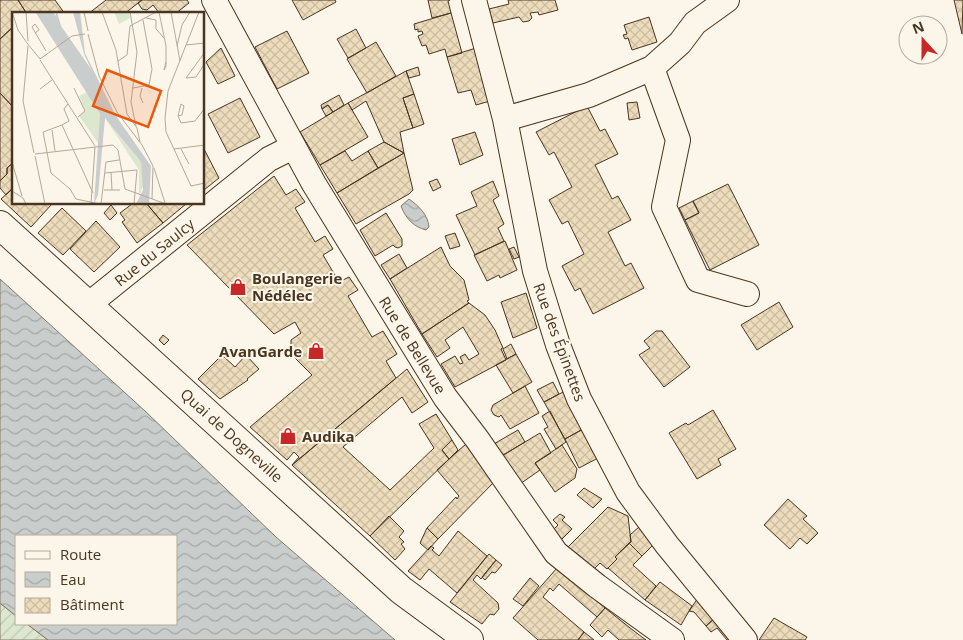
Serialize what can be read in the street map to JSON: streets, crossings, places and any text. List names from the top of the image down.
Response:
{
  "streets": {
    "main road": ["Quai de Dogneville"],
    "street": ["Rue du Saulcy", "Rue des Épinettes", "Rue de Bellevue"]
  },
  "crossings": [
    ["Rue du Saulcy", "Rue de Bellevue"],
    ["Rue du Saulcy", "Quai de Dogneville"]
  ],
  "places": {
    "shop": ["Boulangerie Nédélec", "AvanGarde", "Audika"]
  },
  "legend": ["Route", "Eau", "Bâtiment"],
  "north": "top"
}
